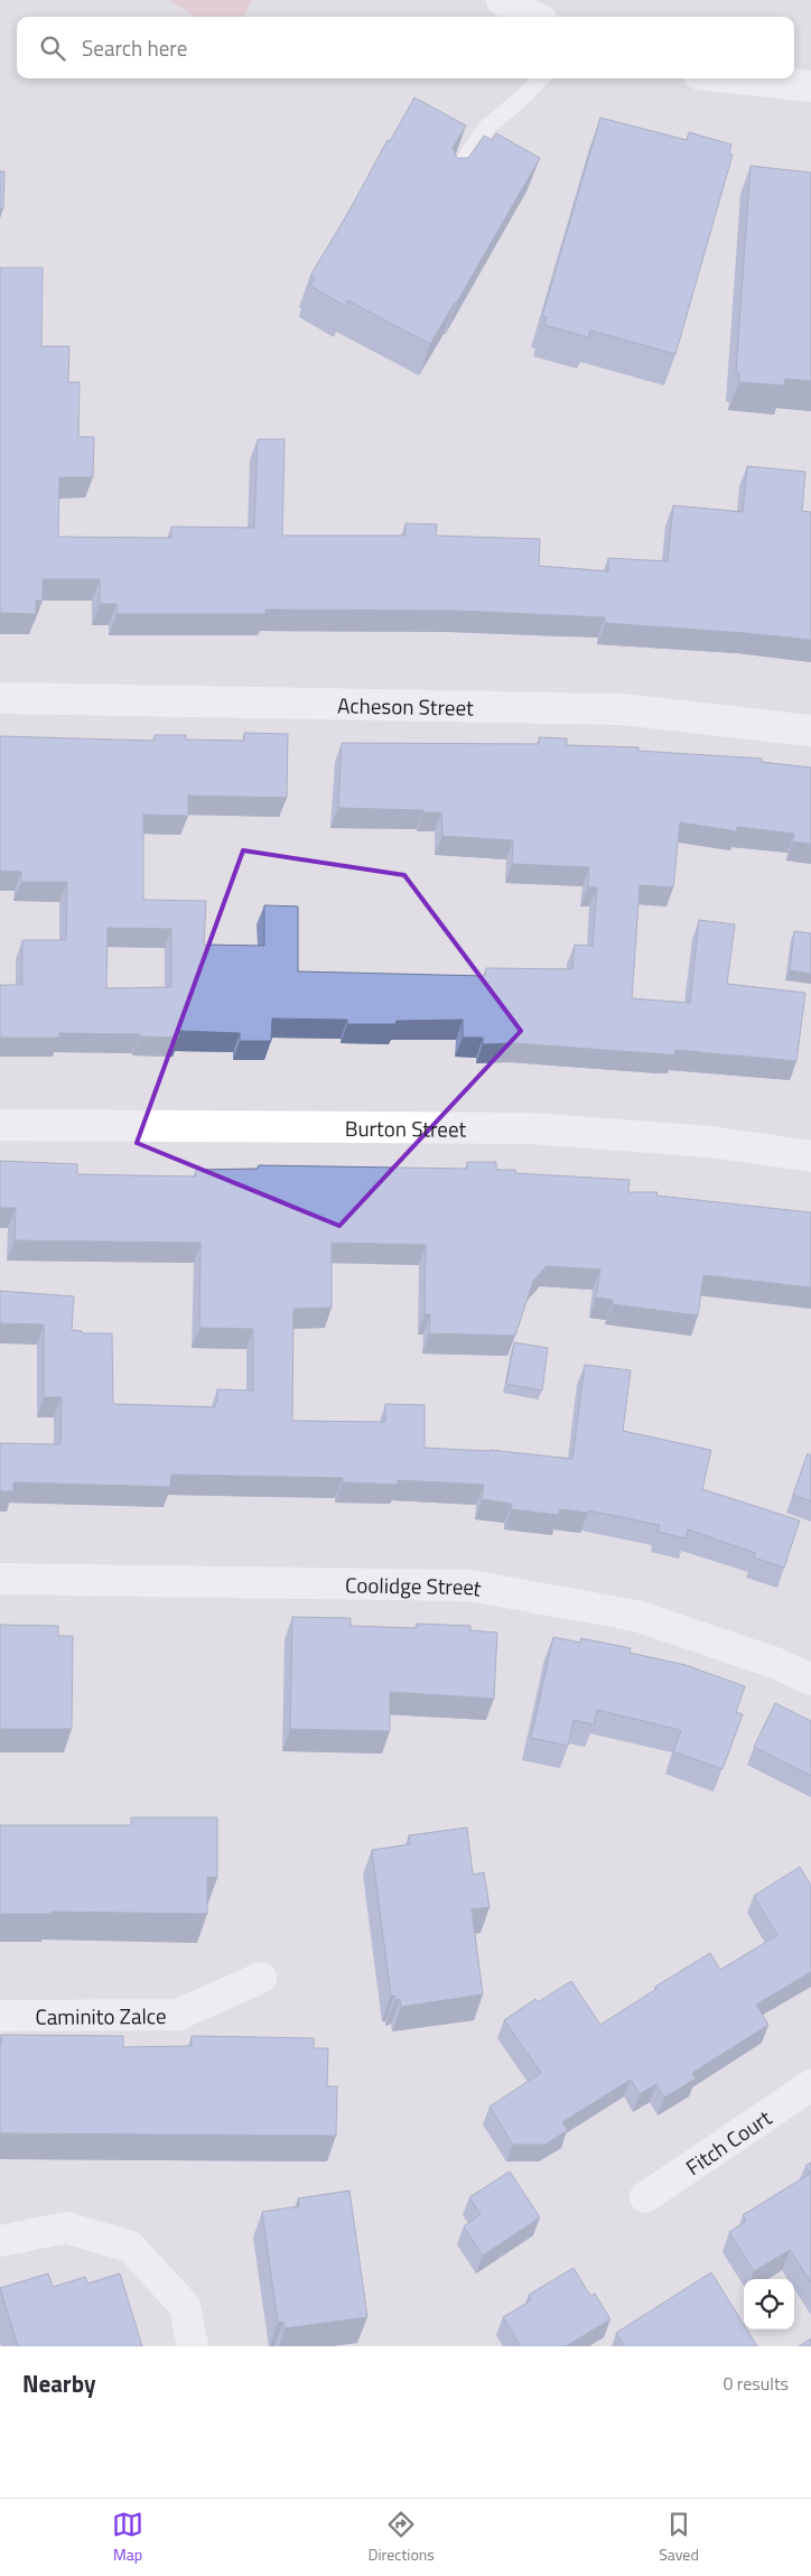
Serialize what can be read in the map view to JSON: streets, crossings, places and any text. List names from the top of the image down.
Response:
{
  "streets": {
    "street": [
      "Acheson Street",
      "Burton Street",
      "Coolidge Street",
      "Caminito Zalce",
      "Fitch Court"
    ]
  },
  "page": {
    "search": "Search here",
    "heading": ["Nearby", "0 results"],
    "nav": ["Map", "Directions", "Saved"]
  }
}
